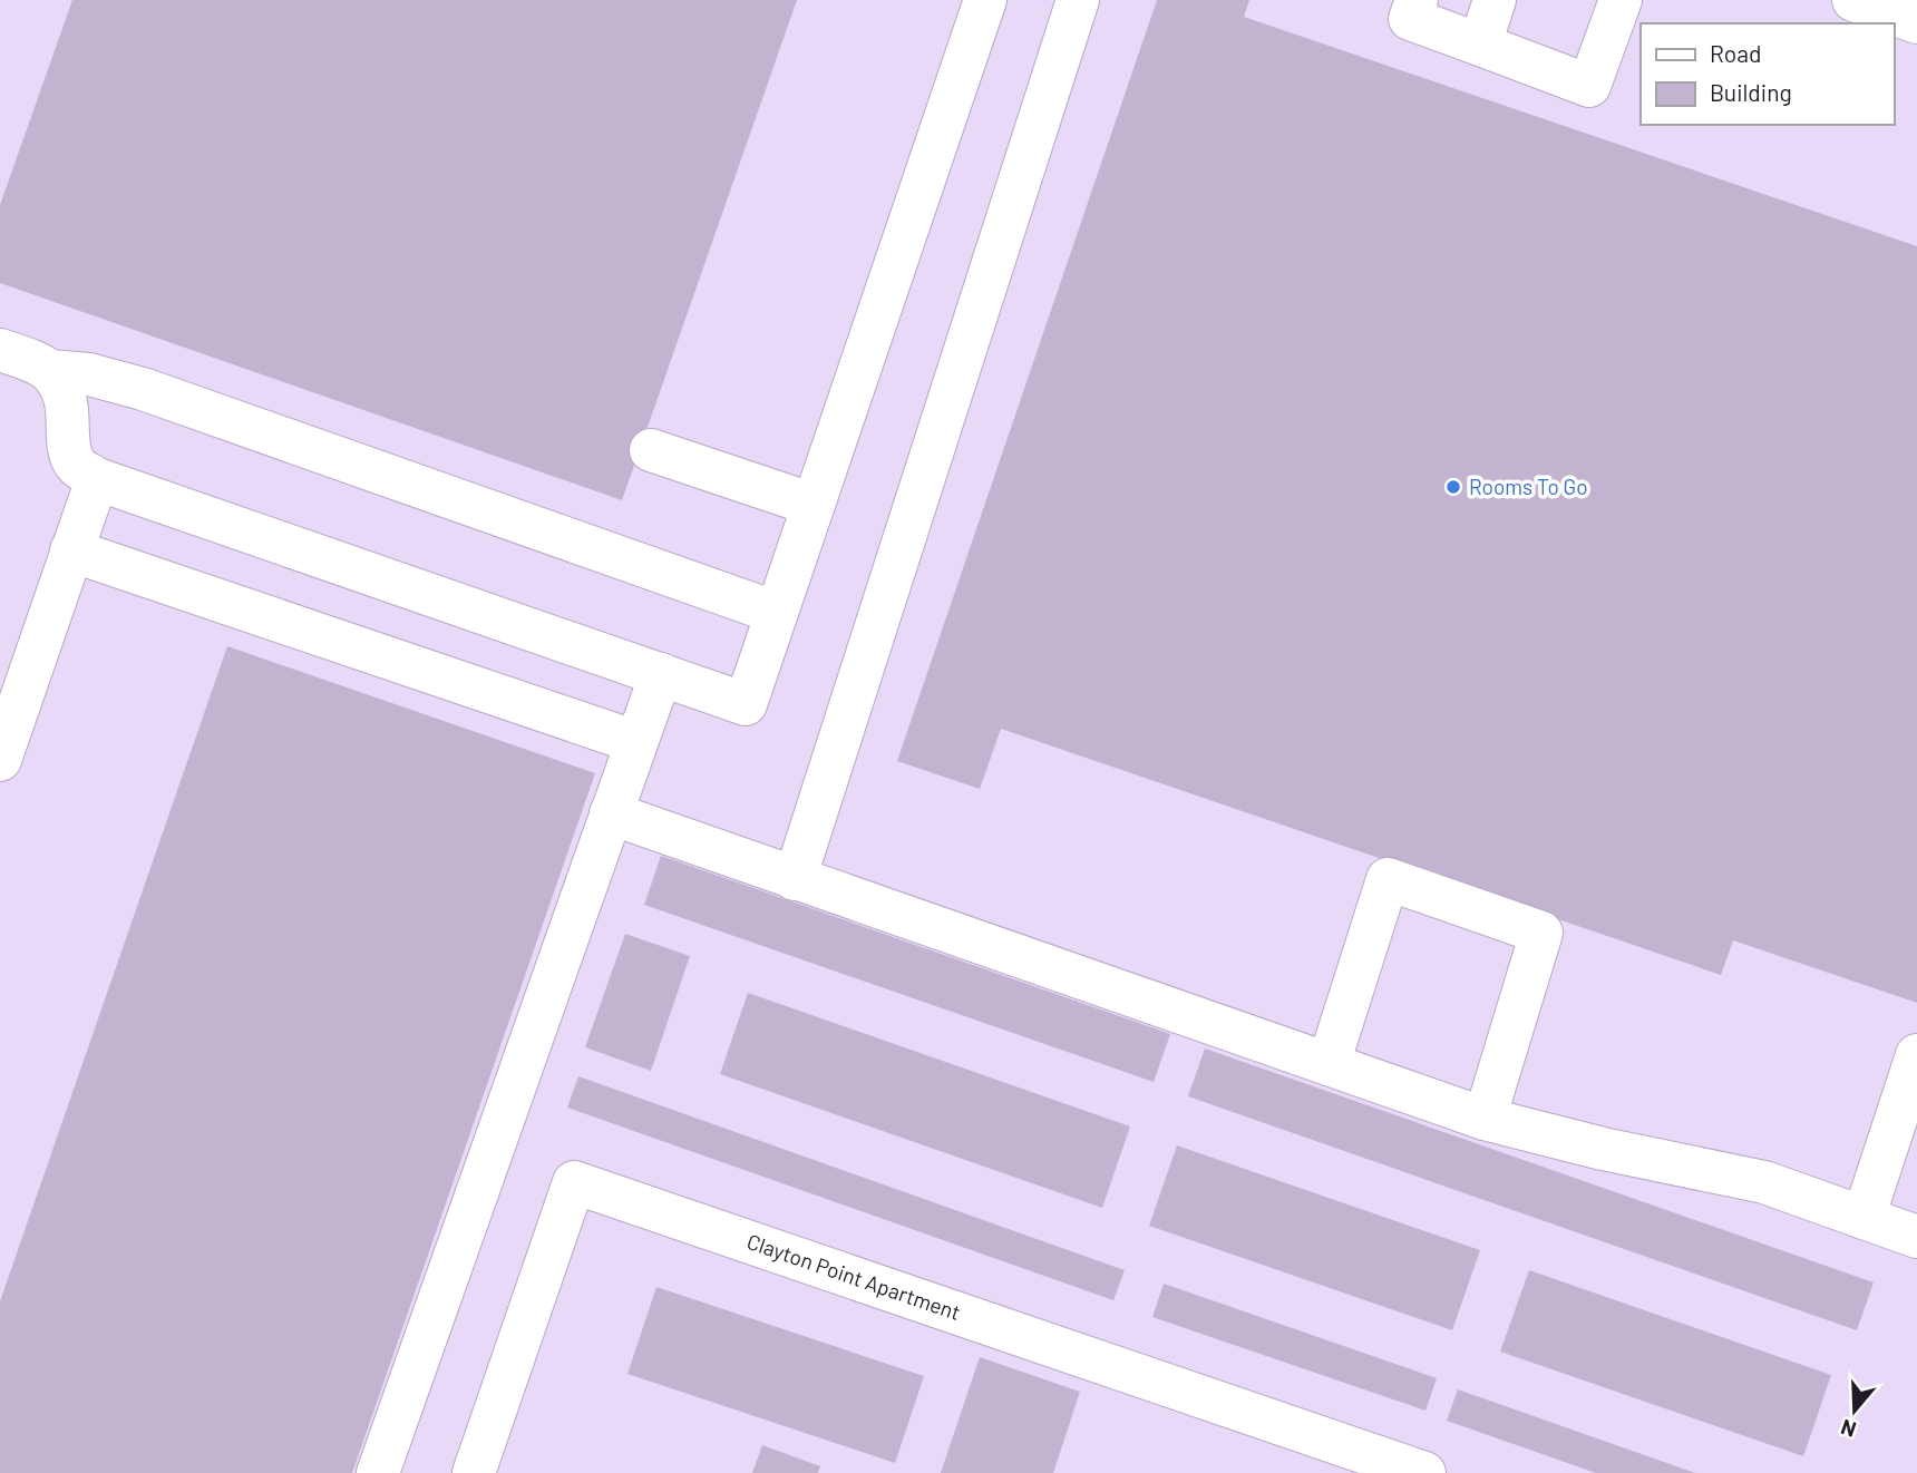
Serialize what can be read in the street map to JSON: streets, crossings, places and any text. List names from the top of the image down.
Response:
{
  "streets": {
    "lane": ["Clayton Point Apartment"]
  },
  "places": ["Rooms To Go"],
  "legend": ["Road", "Building"],
  "north": "bottom"
}
